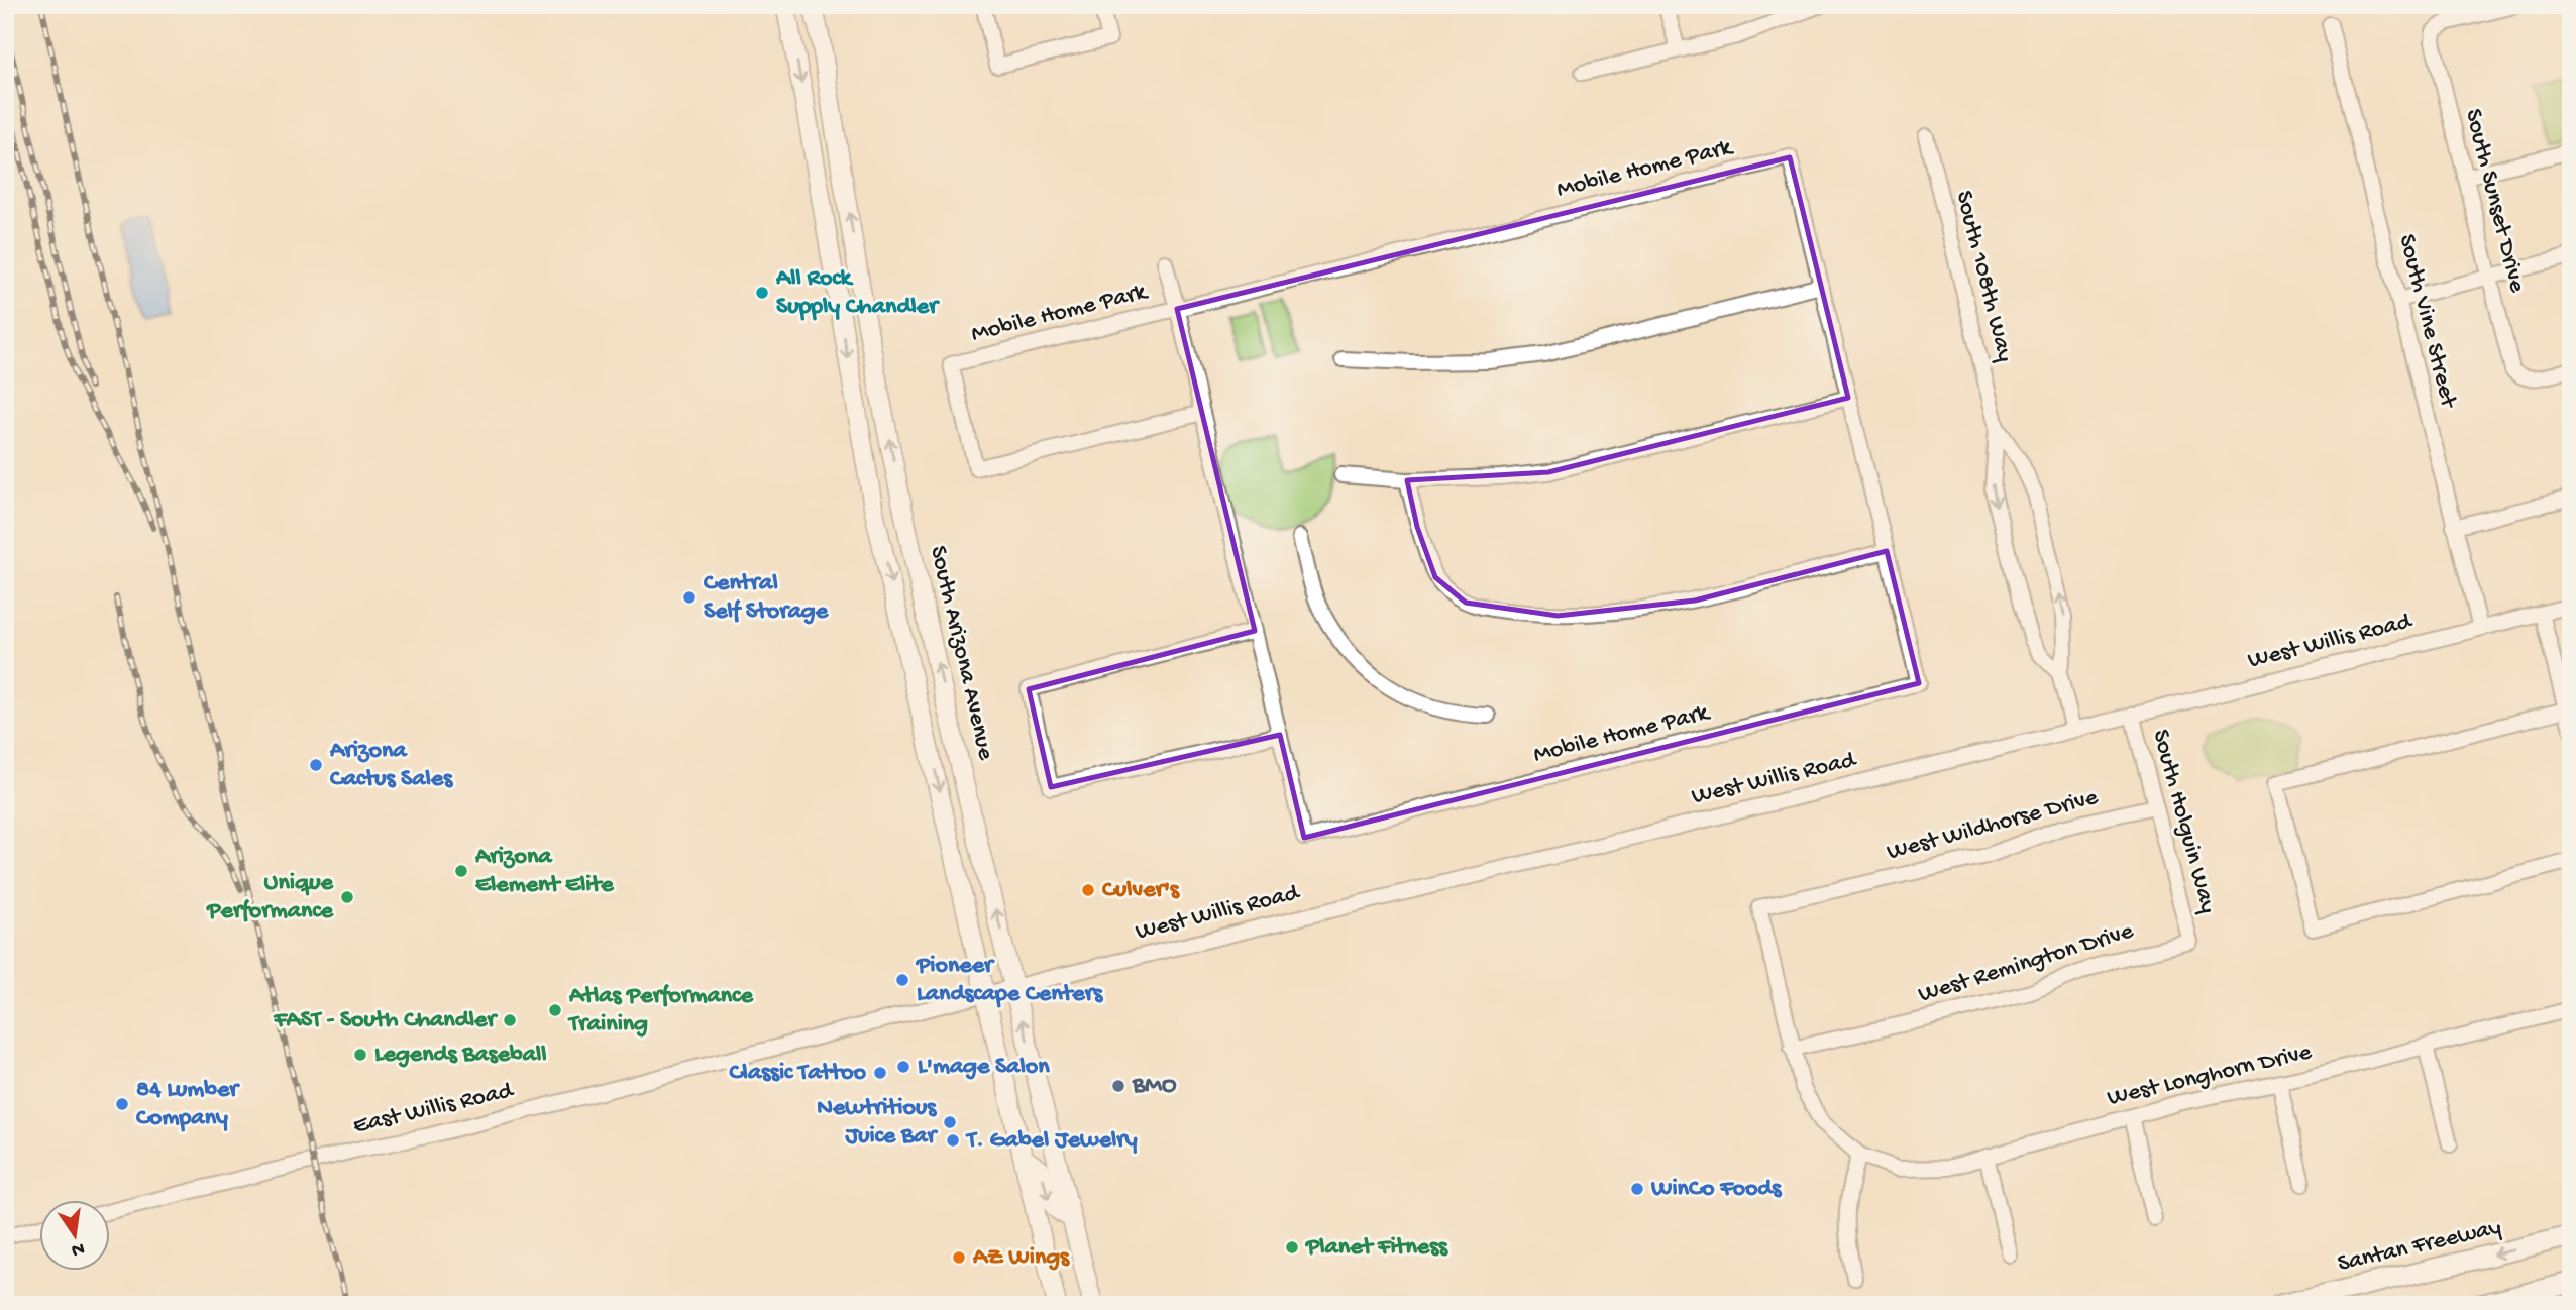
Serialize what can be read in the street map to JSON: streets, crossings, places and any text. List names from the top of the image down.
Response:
{
  "streets": {
    "highway": ["Santan Freeway"],
    "main road": ["South Arizona Avenue"],
    "street": [
      "Mobile Home Park",
      "South Sunset Drive",
      "South 108th Way",
      "South Vine Street",
      "West Willis Road",
      "South Holguin Way",
      "West Wildhorse Drive",
      "West Remington Drive",
      "West Longhorn Drive",
      "East Willis Road"
    ]
  },
  "crossings": [
    ["South 108th Way", "West Willis Road"],
    ["South Vine Street", "West Willis Road"],
    ["West Willis Road", "South Arizona Avenue"],
    ["West Willis Road", "South Holguin Way"],
    ["West Willis Road", "East Willis Road"],
    ["South Holguin Way", "West Wildhorse Drive"],
    ["South Holguin Way", "West Remington Drive"],
    ["West Wildhorse Drive", "West Longhorn Drive"],
    ["West Remington Drive", "West Longhorn Drive"]
  ],
  "places": [
    "All Rock Supply Chandler",
    "Central Self Storage",
    "Arizona Cactus Sales",
    "Arizona Element Elite",
    "Culver's",
    "Unique Performance",
    "Pioneer Landscape Centers",
    "Atlas Performance Training",
    "FAST - South Chandler",
    "Legends Baseball",
    "L'mage Salon",
    "Classic Tattoo",
    "BMO",
    "84 Lumber Company",
    "Newtritious Juice Bar",
    "T. Gabel Jewelry",
    "WinCo Foods",
    "Planet Fitness",
    "AZ Wings"
  ],
  "north": "bottom"
}
